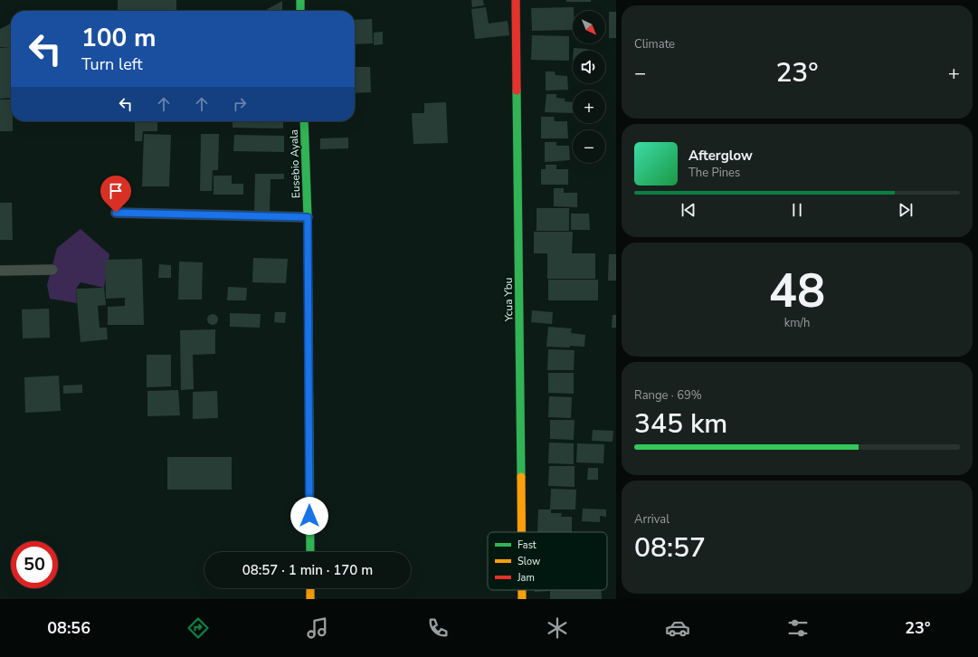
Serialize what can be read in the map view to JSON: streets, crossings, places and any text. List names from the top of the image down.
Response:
{
  "streets": {
    "street": ["Eusebio Ayala", "Ycua Ybu"]
  },
  "legend": ["Fast", "Slow", "Jam"],
  "north": "bottom right",
  "page": {
    "tile": [
      "Climate",
      ["48", "km/h"],
      ["Range · 69%", "345 km"],
      ["Arrival", "08:57"]
    ],
    "map_buttons": ["+", "−"],
    "turn": ["100 m", "Turn left"],
    "heat": ["−", "23°", "+"],
    "song": ["Afterglow", "The Pines"],
    "limit": "50",
    "trip": "08:57 · 1 min · 170 m",
    "tabs": ["08:56", "23°"]
  }
}
